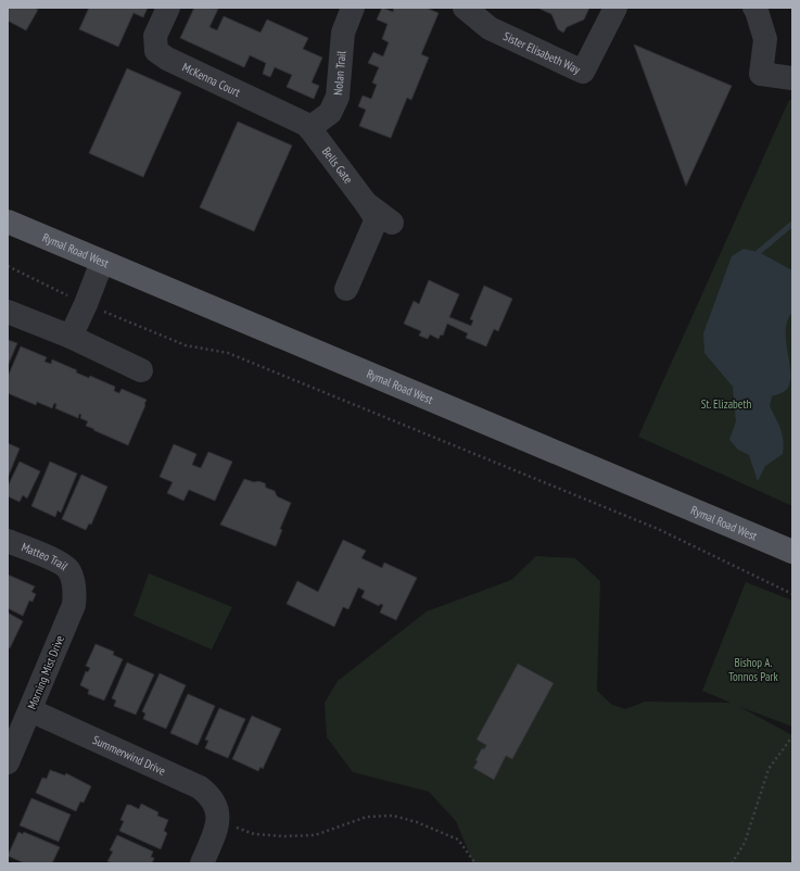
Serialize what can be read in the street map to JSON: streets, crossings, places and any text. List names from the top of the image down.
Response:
{
  "streets": {
    "main road": ["Rymal Road West"],
    "street": [
      "Sister Elisabeth Way",
      "Nolan Trail",
      "McKenna Court",
      "Bells Gate",
      "Matteo Trail",
      "Morning Mist Drive",
      "Summerwind Drive"
    ]
  },
  "crossings": [
    ["Nolan Trail", "McKenna Court"],
    ["Nolan Trail", "Bells Gate"],
    ["McKenna Court", "Bells Gate"],
    ["Matteo Trail", "Morning Mist Drive"],
    ["Morning Mist Drive", "Summerwind Drive"]
  ],
  "parks": ["St. Elizabeth", "Bishop A. Tonnos Park"]
}
